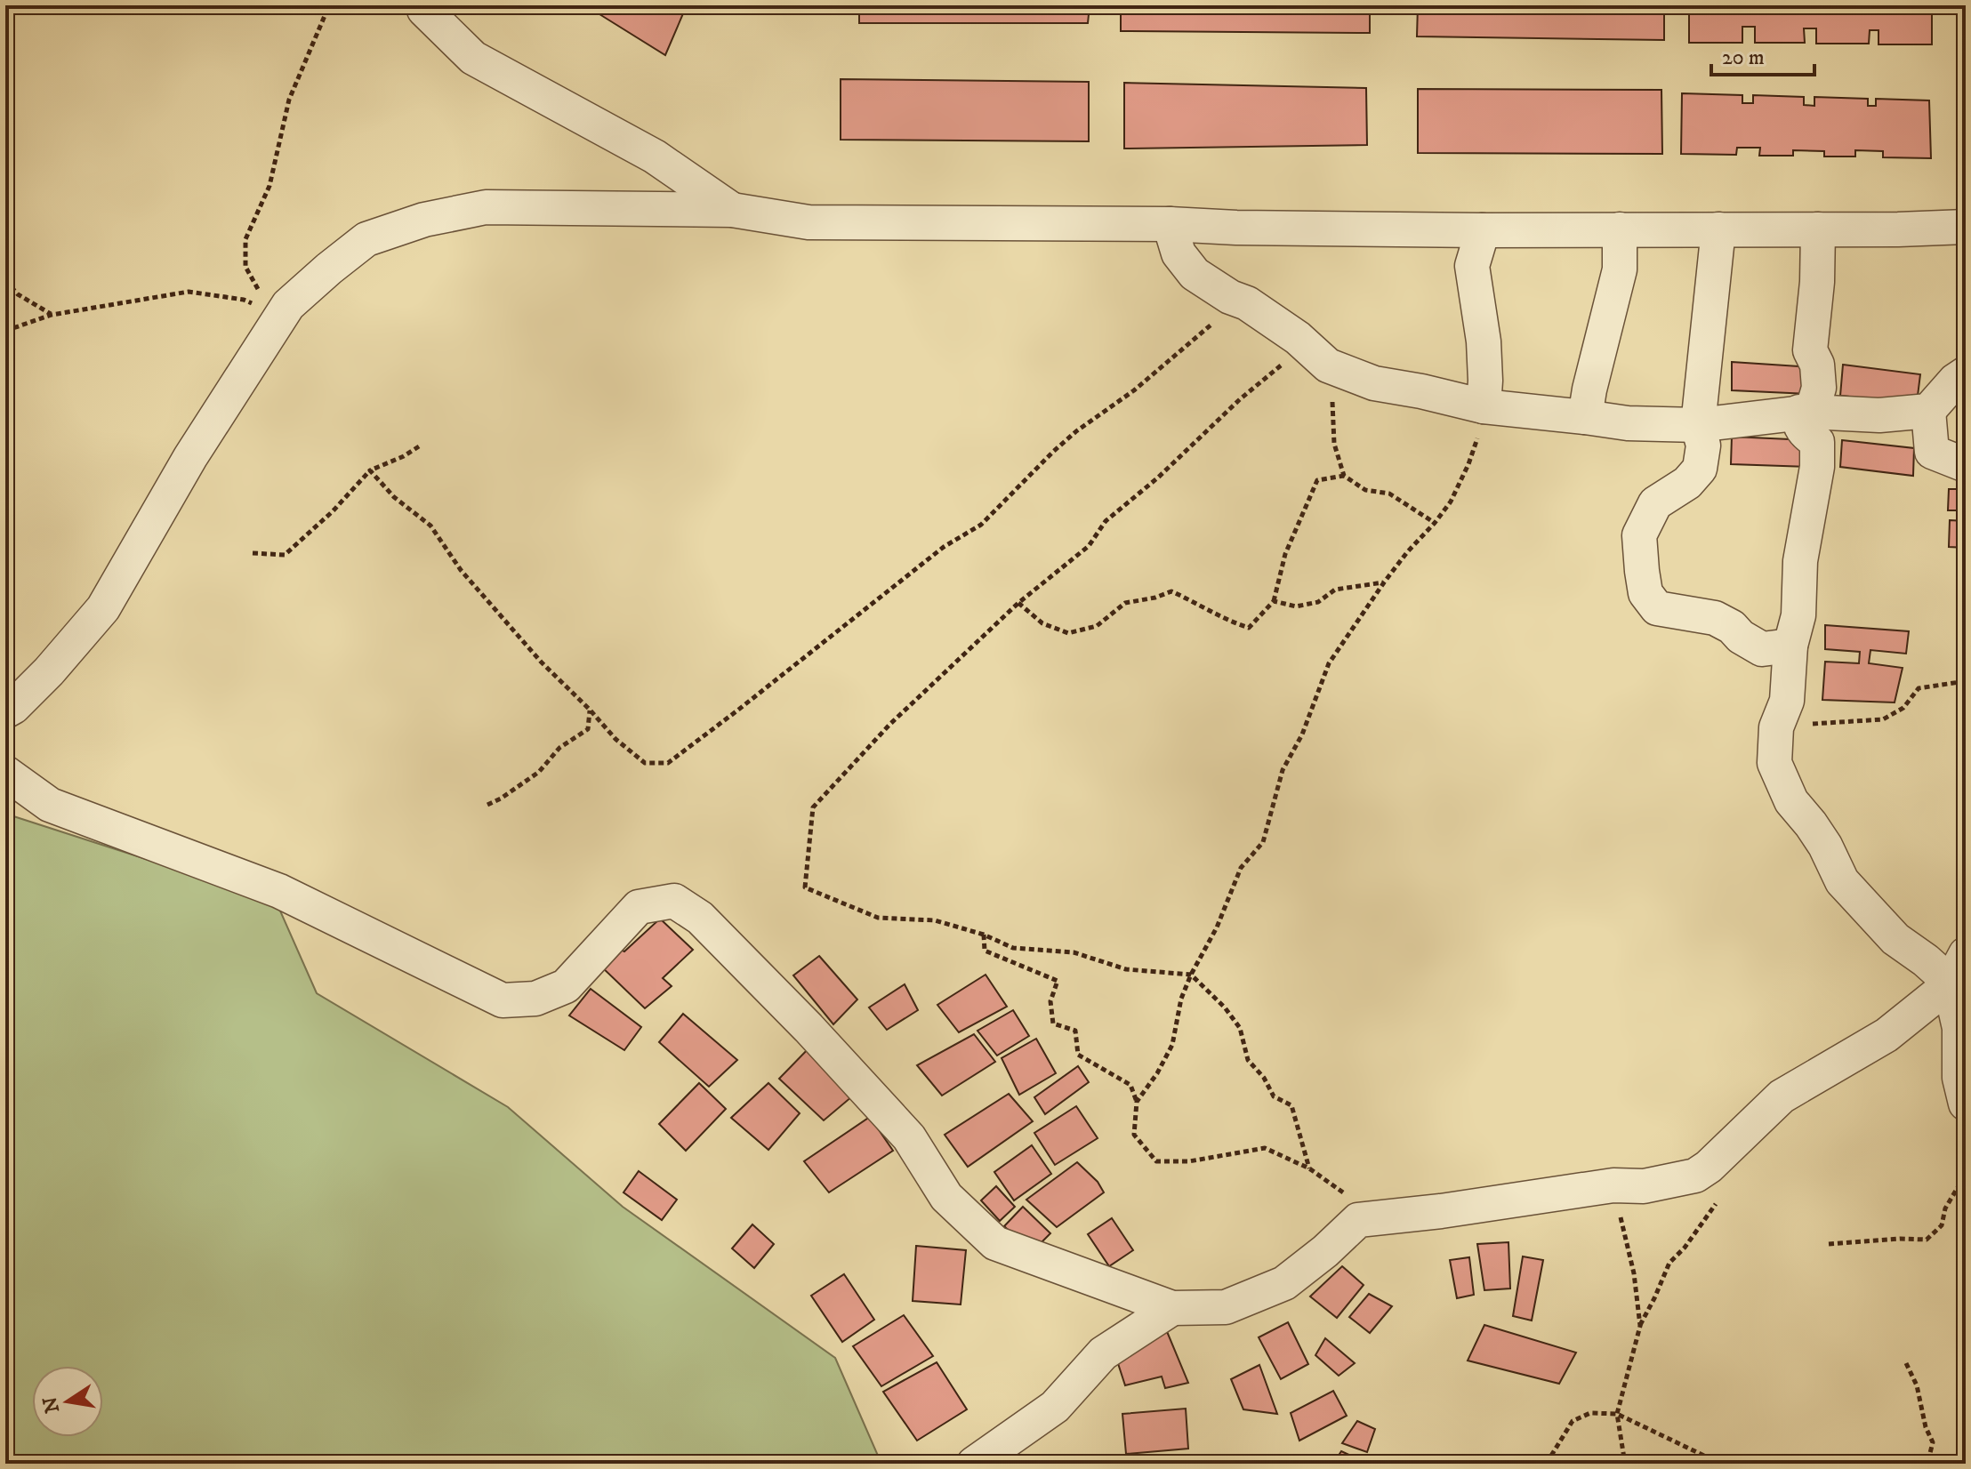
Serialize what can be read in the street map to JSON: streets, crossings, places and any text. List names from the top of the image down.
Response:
{
  "scale_bar": "20 m",
  "north": "left"
}
